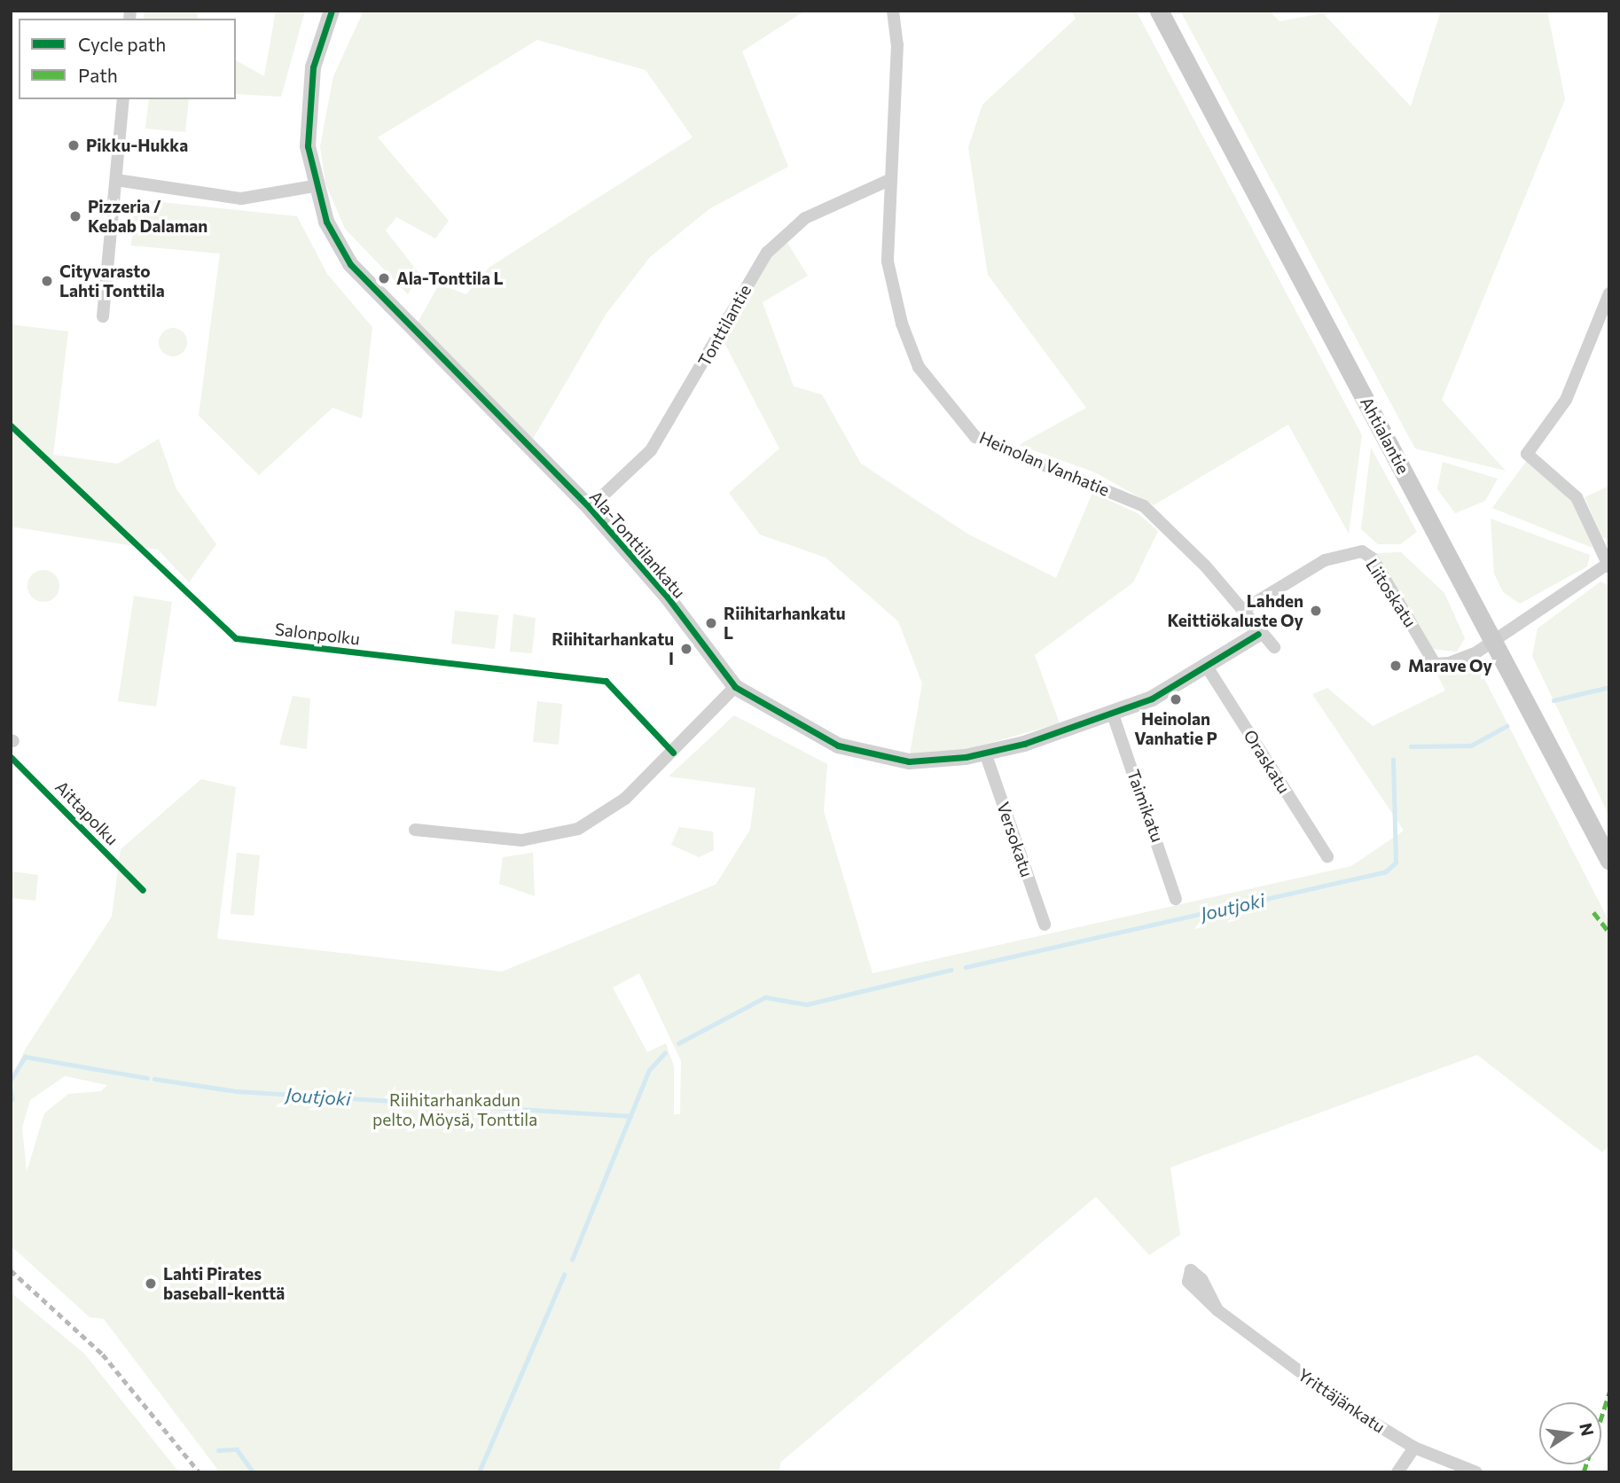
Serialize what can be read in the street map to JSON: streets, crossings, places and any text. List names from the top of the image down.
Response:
{
  "streets": {
    "main road": ["Ahtialantie"],
    "street": [
      "Tonttilantie",
      "Heinolan Vanhatie",
      "Ala-Tonttilankatu",
      "Liitoskatu",
      "Oraskatu",
      "Taimikatu",
      "Versokatu",
      "Yrittäjänkatu"
    ],
    "cycle path": ["Salonpolku", "Aittapolku"]
  },
  "crossings": [
    ["Tonttilantie", "Heinolan Vanhatie"],
    ["Tonttilantie", "Ala-Tonttilankatu"],
    ["Ahtialantie", "Liitoskatu"],
    ["Heinolan Vanhatie", "Ala-Tonttilankatu"],
    ["Heinolan Vanhatie", "Liitoskatu"],
    ["Ala-Tonttilankatu", "Oraskatu"],
    ["Ala-Tonttilankatu", "Taimikatu"],
    ["Ala-Tonttilankatu", "Versokatu"]
  ],
  "water": ["Joutjoki"],
  "parks": ["Riihitarhankadun pelto, Möysä, Tonttila"],
  "places": [
    "Pikku-Hukka",
    "Pizzeria / Kebab Dalaman",
    "Ala-Tonttila L",
    "Cityvarasto Lahti Tonttila",
    "Lahden Keittiökaluste Oy",
    "Riihitarhankatu L",
    "Riihitarhankatu I",
    "Marave Oy",
    "Heinolan Vanhatie P",
    "Lahti Pirates baseball-kenttä"
  ],
  "legend": ["Cycle path", "Path"],
  "north": "right"
}
